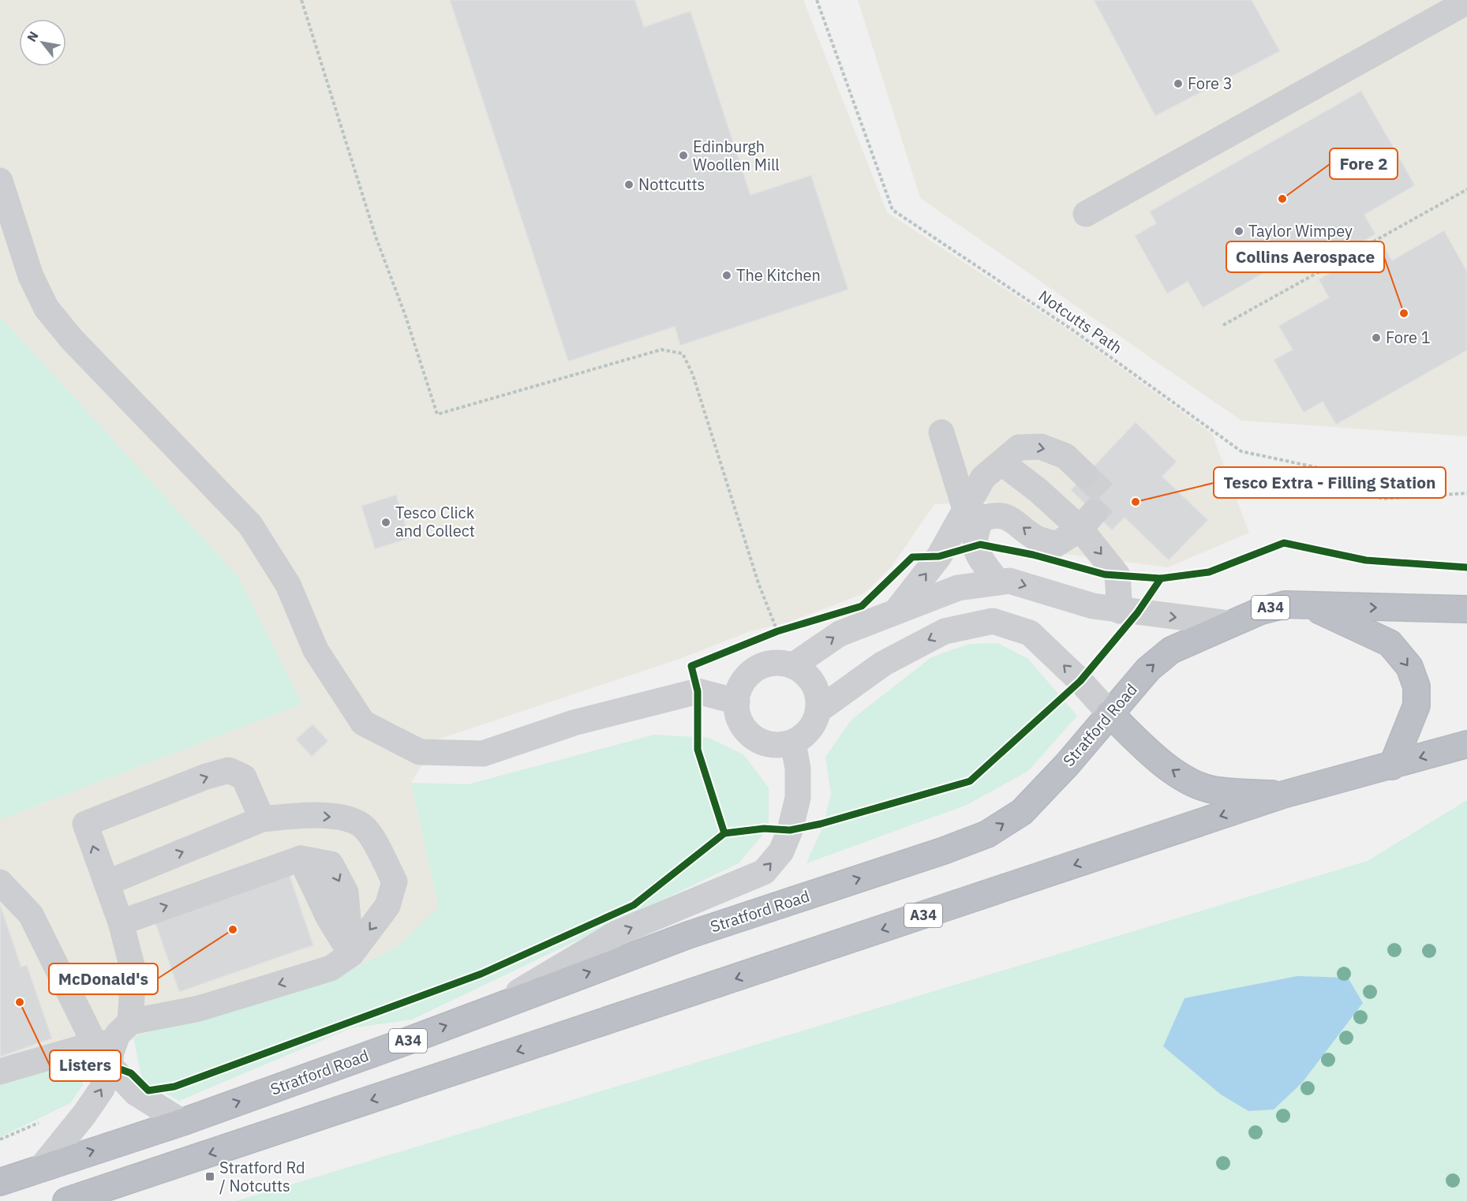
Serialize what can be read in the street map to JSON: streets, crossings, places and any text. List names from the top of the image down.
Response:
{
  "streets": {
    "highway": ["A34", "Stratford Road"],
    "path": ["Notcutts Path"]
  },
  "crossings": [
    ["A34", "Stratford Road"]
  ],
  "places": {
    "other": [
      "Fore 3",
      "Edinburgh Woollen Mill",
      "Nottcutts",
      "Fore 2",
      "Taylor Wimpey",
      "The Kitchen",
      "Collins Aerospace",
      "Fore 1",
      "Tesco Extra - Filling Station",
      "Tesco Click and Collect",
      "McDonald's",
      "Listers"
    ],
    "transit": ["Stratford Rd / Notcutts"]
  },
  "north": "top left"
}
